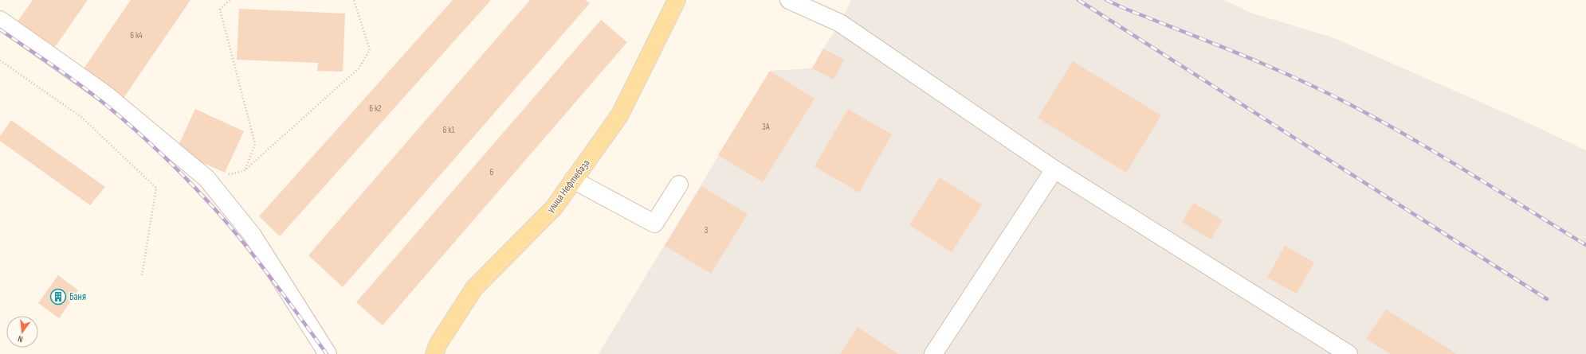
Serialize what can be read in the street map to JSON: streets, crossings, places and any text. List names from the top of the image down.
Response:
{
  "streets": {
    "main road": ["улица Нефтебаза"]
  },
  "places": {
    "building": ["Баня"]
  },
  "house_numbers": [
    "6 к4",
    "6 к2",
    "3А",
    "6 к1",
    "6",
    "3"
  ],
  "north": "bottom"
}
